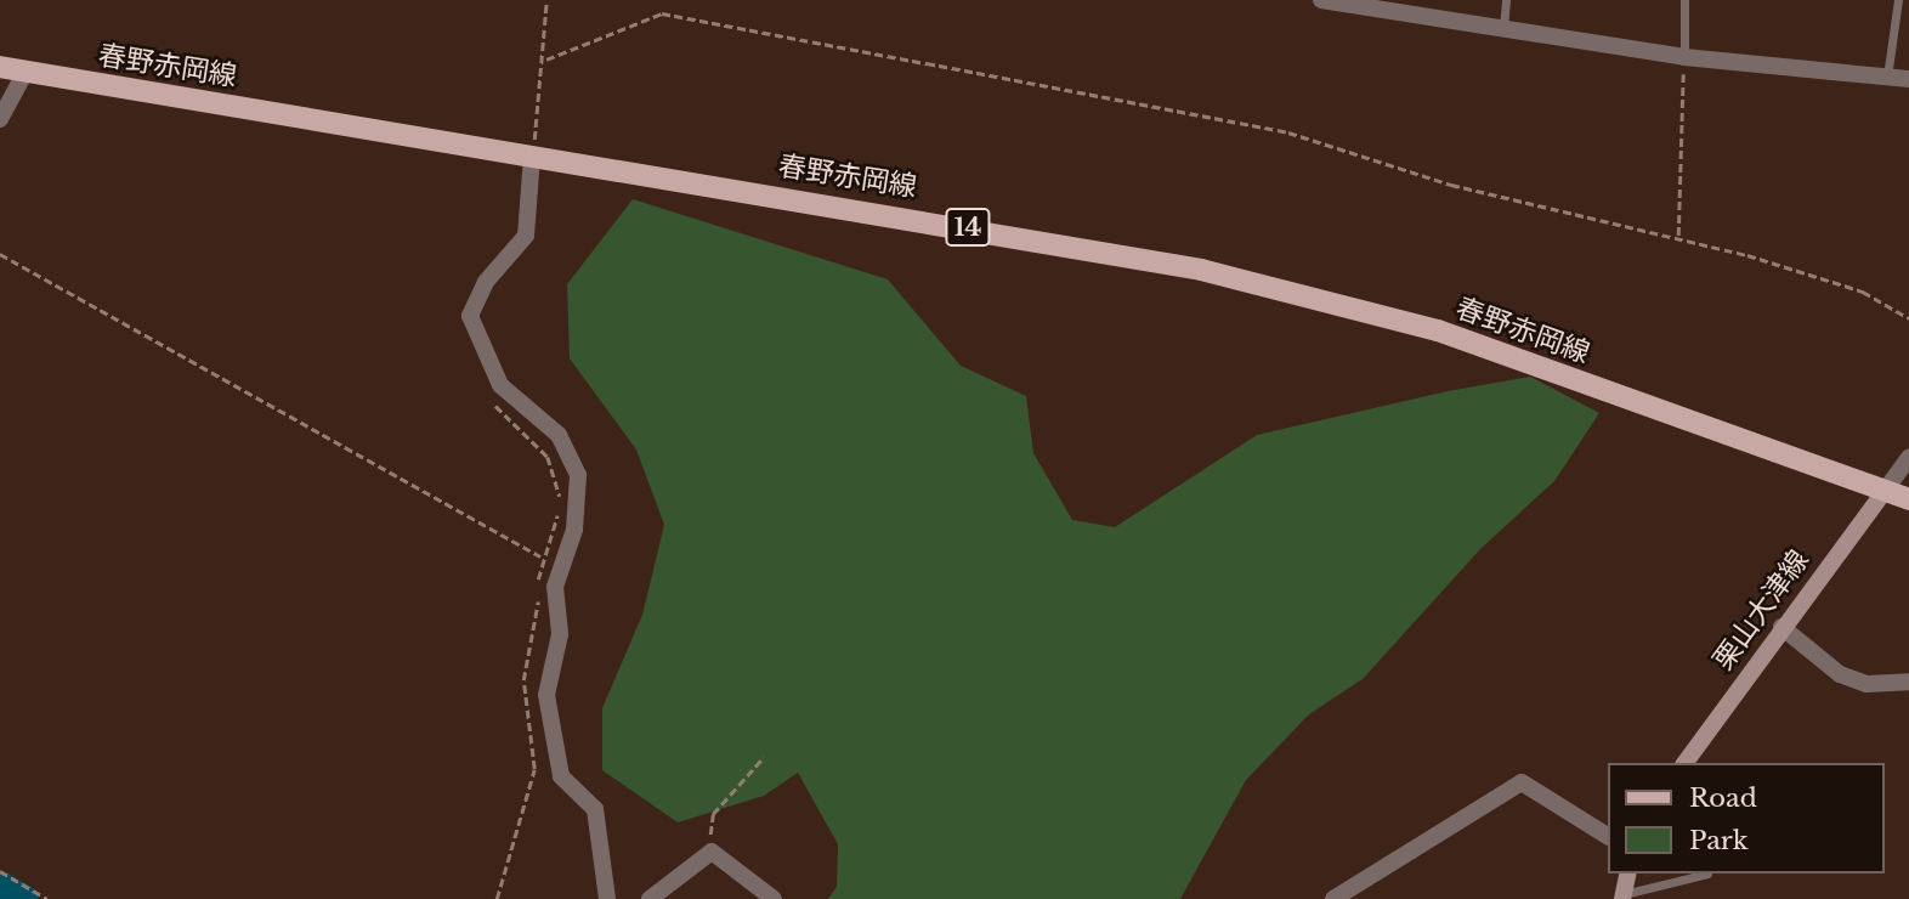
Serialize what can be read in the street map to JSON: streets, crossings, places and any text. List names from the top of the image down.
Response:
{
  "streets": {
    "main road": ["春野赤岡線", "14", "栗山大津線"]
  },
  "crossings": [
    ["春野赤岡線", "栗山大津線"]
  ],
  "legend": ["Road", "Park"]
}
